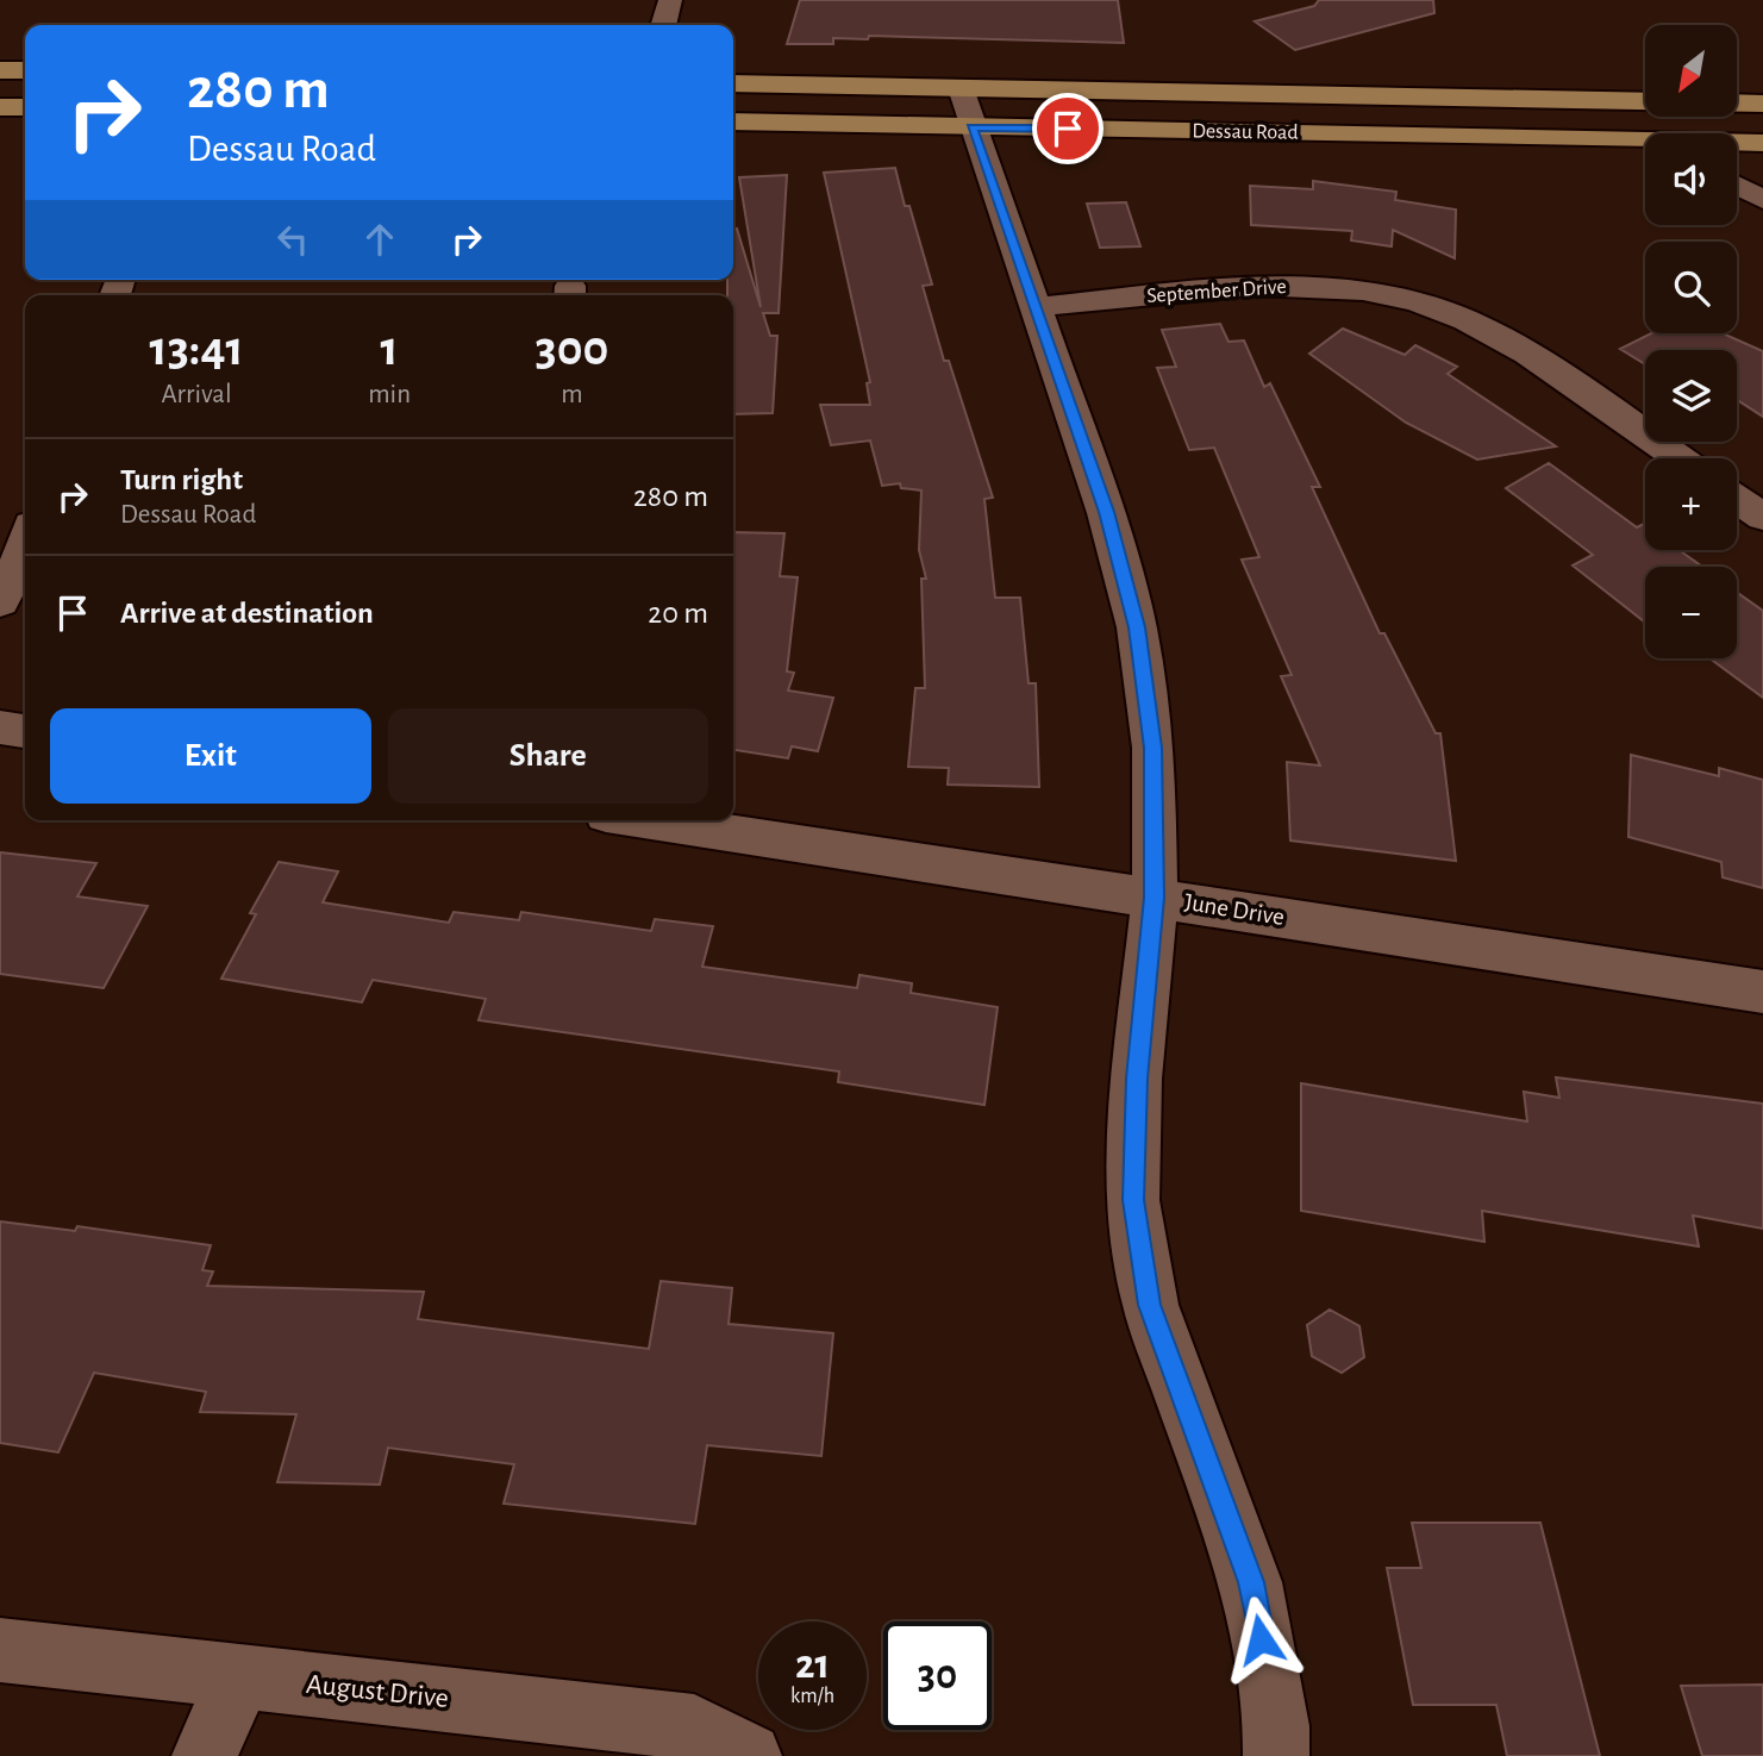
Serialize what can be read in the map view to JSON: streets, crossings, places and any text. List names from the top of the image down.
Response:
{
  "streets": {
    "main road": ["Dessau Road"],
    "street": ["September Drive", "June Drive", "August Drive"]
  },
  "north": "bottom left",
  "page": {
    "map_buttons": ["+", "−"],
    "turn": ["280 m", "Dessau Road"],
    "eta": [
      "13:41",
      "Arrival",
      "1",
      "min",
      "300",
      "m"
    ],
    "list": [
      {
        "name": "Turn right",
        "note": "Dessau Road",
        "value": "280 m"
      },
      {
        "name": "Arrive at destination",
        "value": "20 m"
      }
    ],
    "buttons": ["Exit", "Share"],
    "speed": "21 km/h",
    "limit": "30"
  }
}
